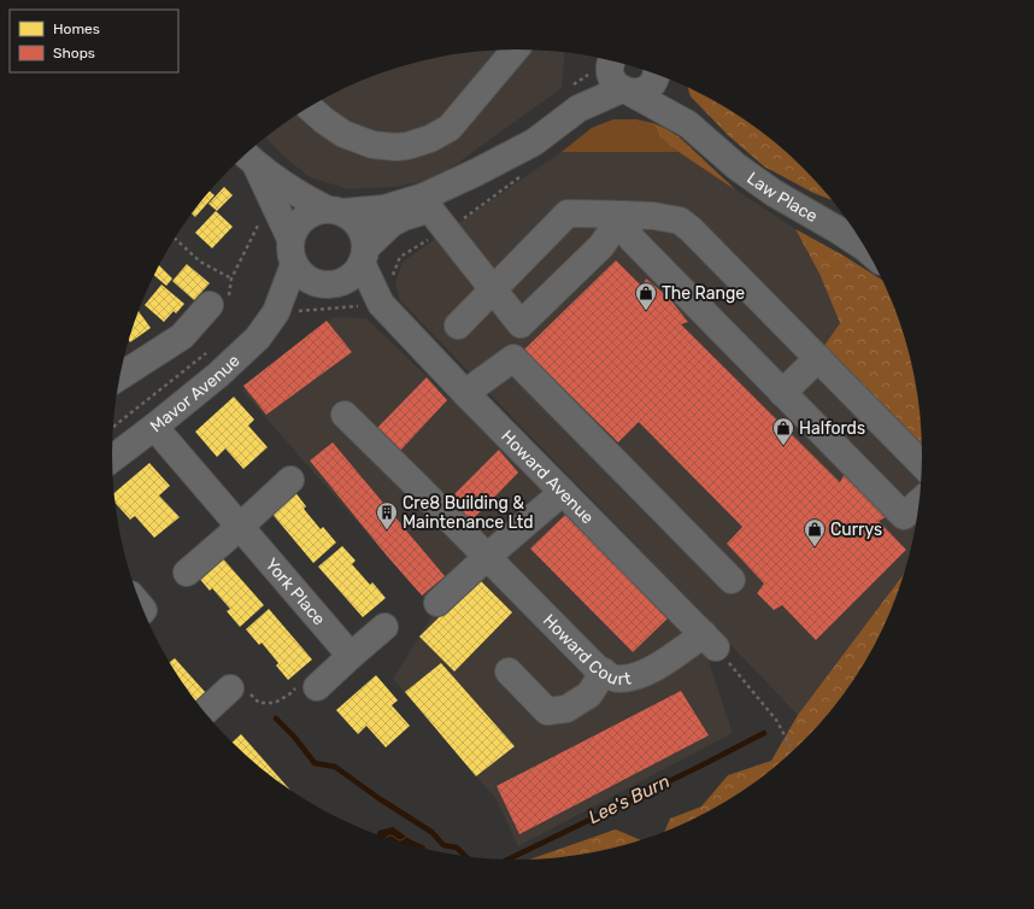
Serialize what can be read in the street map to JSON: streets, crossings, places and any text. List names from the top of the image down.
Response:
{
  "streets": {
    "street": [
      "Law Place",
      "Mavor Avenue",
      "Howard Avenue",
      "York Place",
      "Howard Court"
    ]
  },
  "crossings": [
    ["Mavor Avenue", "Howard Avenue"],
    ["Mavor Avenue", "York Place"],
    ["Howard Avenue", "Howard Court"]
  ],
  "water": ["Lee's Burn"],
  "places": {
    "shop": ["The Range", "Halfords", "Currys"],
    "building": ["Cre8 Building & Maintenance Ltd"]
  },
  "legend": ["Homes", "Shops"]
}
